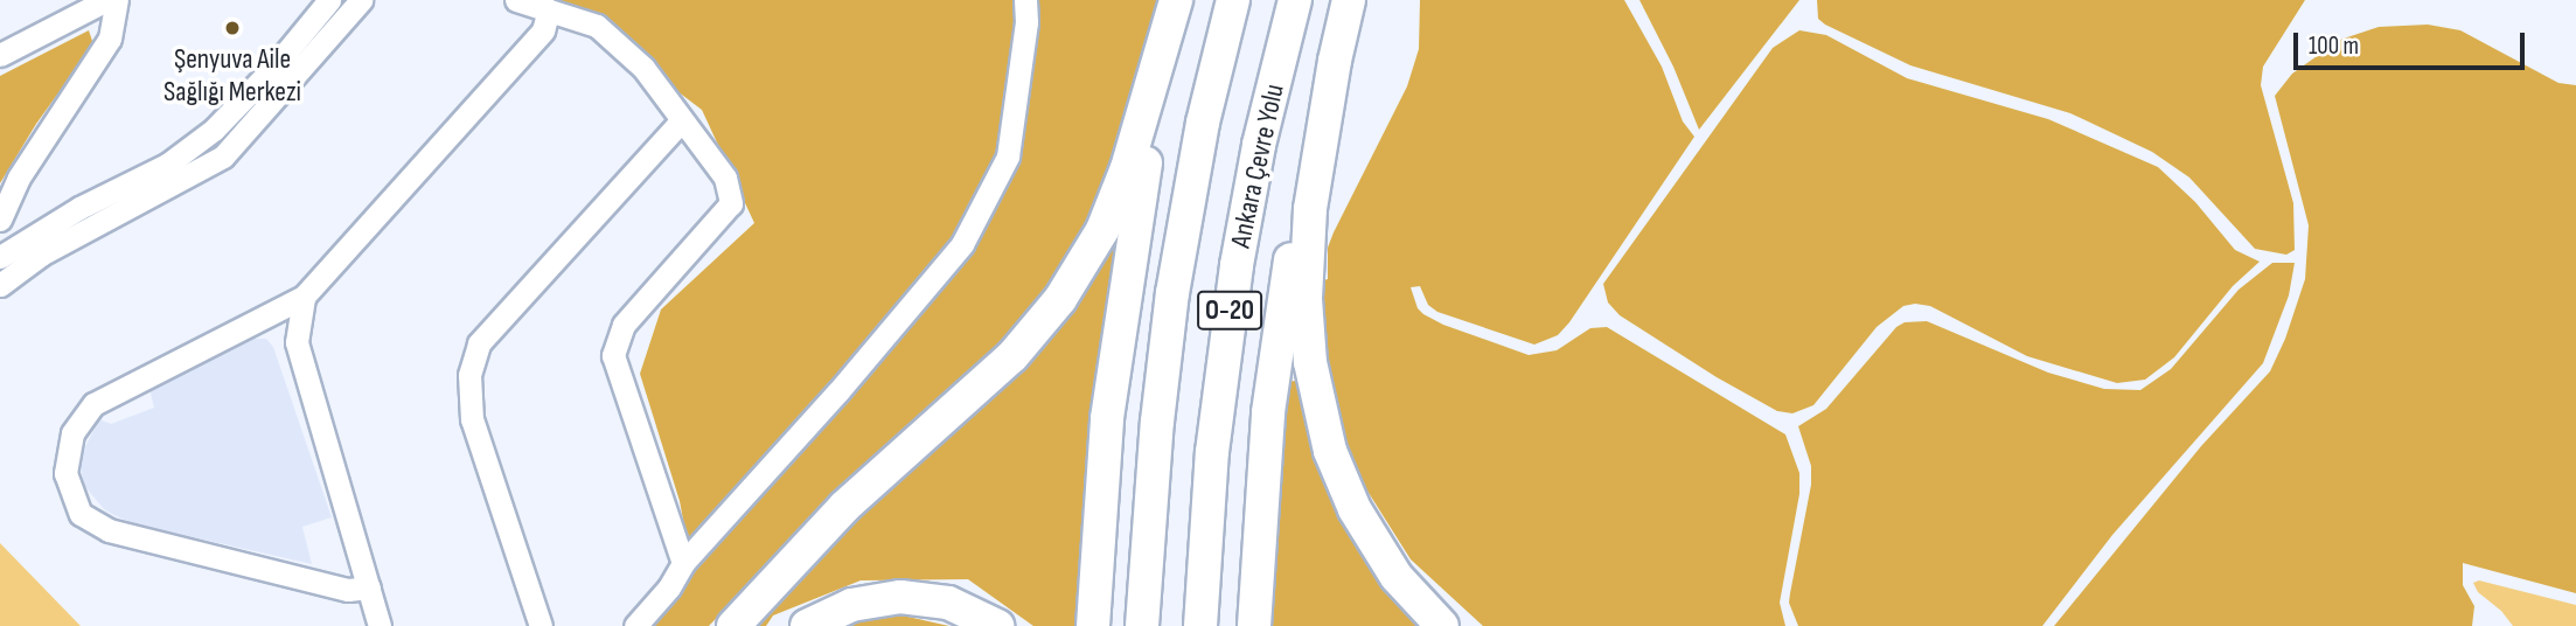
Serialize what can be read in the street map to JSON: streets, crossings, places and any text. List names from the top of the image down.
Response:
{
  "streets": {
    "highway": ["Ankara Çevre Yolu", "O-20"]
  },
  "places": ["Şenyuva Aile Sağlığı Merkezi"],
  "scale_bar": "100 m"
}
